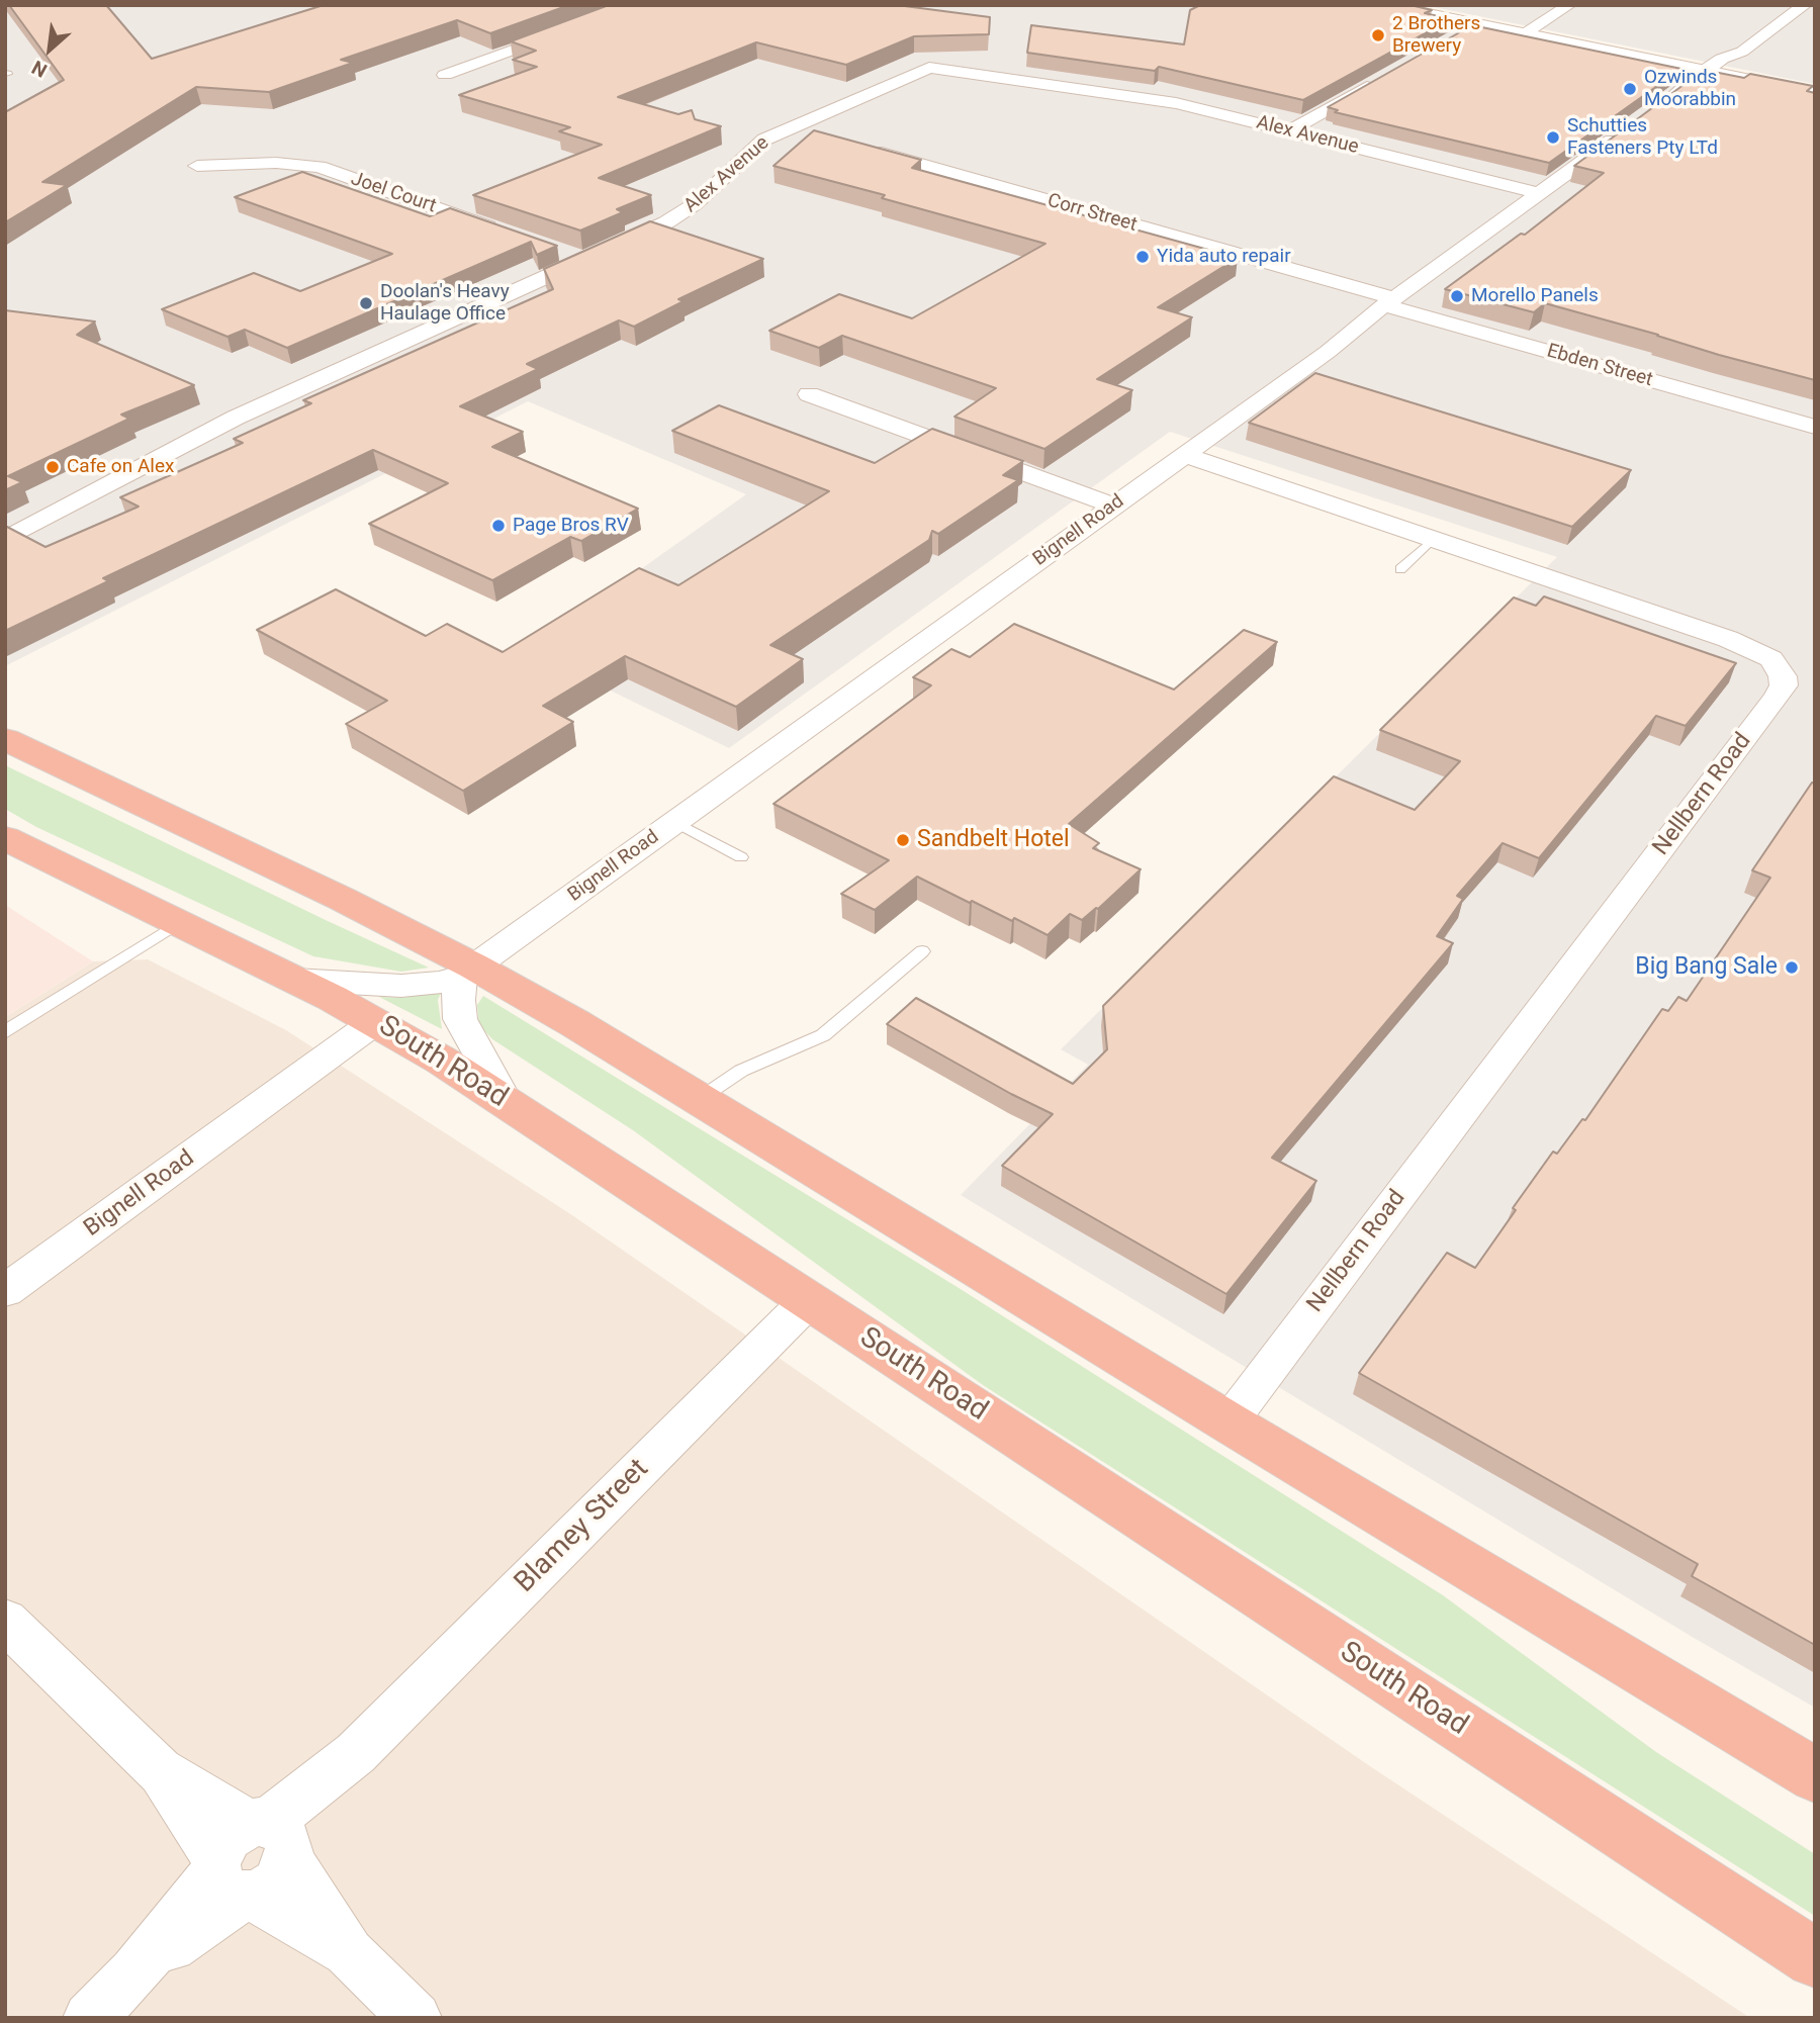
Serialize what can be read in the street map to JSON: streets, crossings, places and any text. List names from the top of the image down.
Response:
{
  "streets": {
    "highway": ["South Road"],
    "street": [
      "Alex Avenue",
      "Joel Court",
      "Corr Street",
      "Ebden Street",
      "Bignell Road",
      "Nellbern Road",
      "Blamey Street"
    ]
  },
  "crossings": [
    ["Alex Avenue", "Bignell Road"],
    ["Corr Street", "Ebden Street"],
    ["Corr Street", "Bignell Road"],
    ["Ebden Street", "Bignell Road"],
    ["Bignell Road", "Nellbern Road"],
    ["Bignell Road", "South Road"],
    ["South Road", "Blamey Street"]
  ],
  "places": [
    "2 Brothers Brewery",
    "Ozwinds Moorabbin",
    "Schutties Fasteners Pty LTd",
    "Yida auto repair",
    "Morello Panels",
    "Doolan's Heavy Haulage Office",
    "Cafe on Alex",
    "Page Bros RV",
    "Sandbelt Hotel",
    "Big Bang Sale"
  ],
  "north": "bottom left"
}
